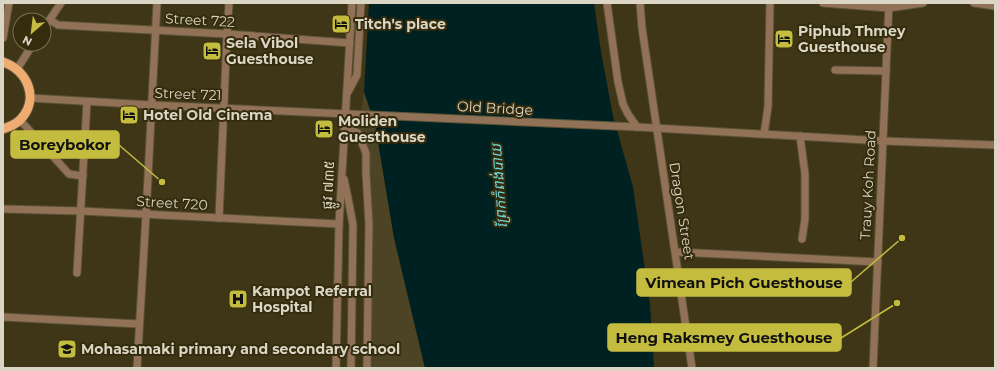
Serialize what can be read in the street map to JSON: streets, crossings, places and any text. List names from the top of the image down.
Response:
{
  "streets": {
    "street": [
      "Street 722",
      "Street 721",
      "Old Bridge",
      "ផ្លូវ ៧៣៥",
      "Trauy Koh Road",
      "Street 720",
      "Dragon Street"
    ]
  },
  "crossings": [
    ["Street 722", "ផ្លូវ ៧៣៥"],
    ["Street 721", "Old Bridge"],
    ["Street 721", "ផ្លូវ ៧៣៥"],
    ["Old Bridge", "Trauy Koh Road"],
    ["Old Bridge", "Dragon Street"],
    ["ផ្លូវ ៧៣៥", "Street 720"]
  ],
  "water": ["ព្រែកកំពង់បាយ"],
  "places": {
    "hotel": [
      "Titch's place",
      "Piphub Thmey Guesthouse",
      "Sela Vibol Guesthouse",
      "Hotel Old Cinema",
      "Moliden Guesthouse"
    ],
    "other": ["Boreybokor", "Vimean Pich Guesthouse", "Heng Raksmey Guesthouse"],
    "hospital": ["Kampot Referral Hospital"],
    "school or university": ["Mohasamaki primary and secondary school"]
  },
  "north": "bottom left"
}
